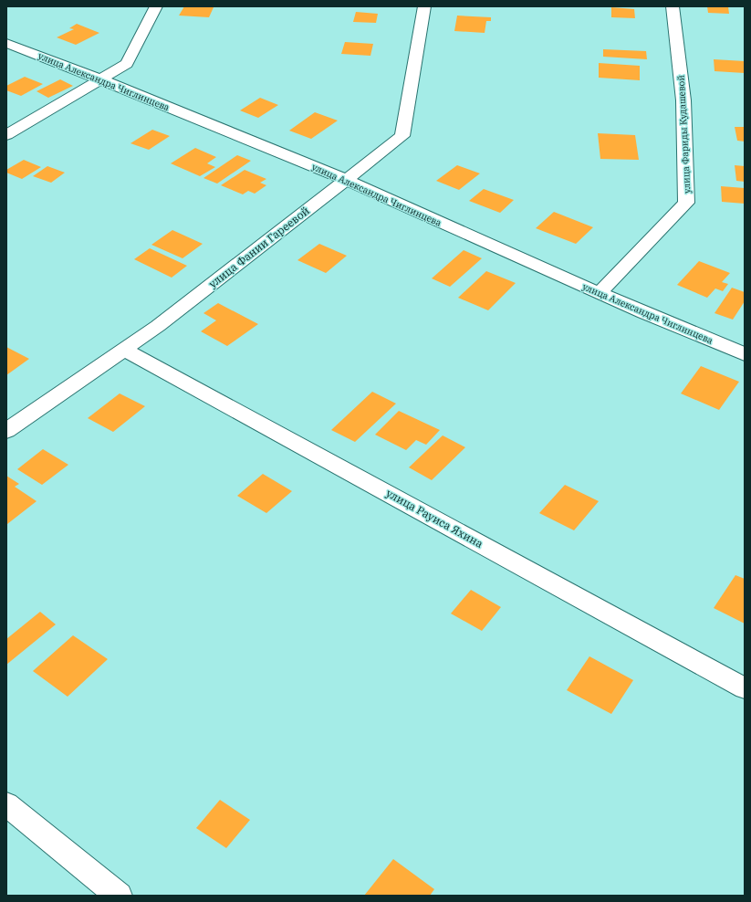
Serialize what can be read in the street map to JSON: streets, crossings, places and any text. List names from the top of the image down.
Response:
{
  "streets": {
    "street": [
      "улица Александра Чиглинцева",
      "улица Фариды Кудашевой",
      "улица Фании Гареевой",
      "улица Рауиса Яхина"
    ]
  },
  "crossings": [
    ["улица Александра Чиглинцева", "улица Фариды Кудашевой"],
    ["улица Александра Чиглинцева", "улица Фании Гареевой"],
    ["улица Фании Гареевой", "улица Рауиса Яхина"]
  ]
}
